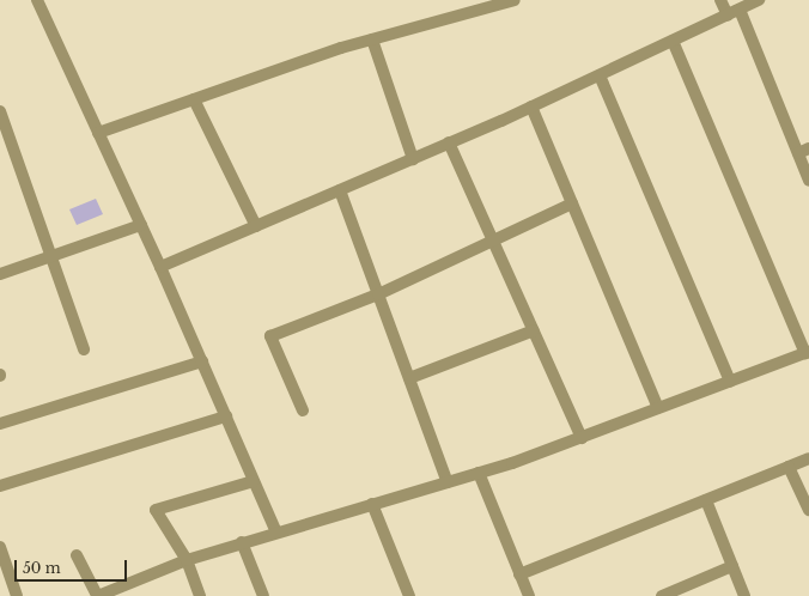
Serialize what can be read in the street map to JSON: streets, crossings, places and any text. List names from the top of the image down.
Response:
{
  "scale_bar": "50 m"
}
